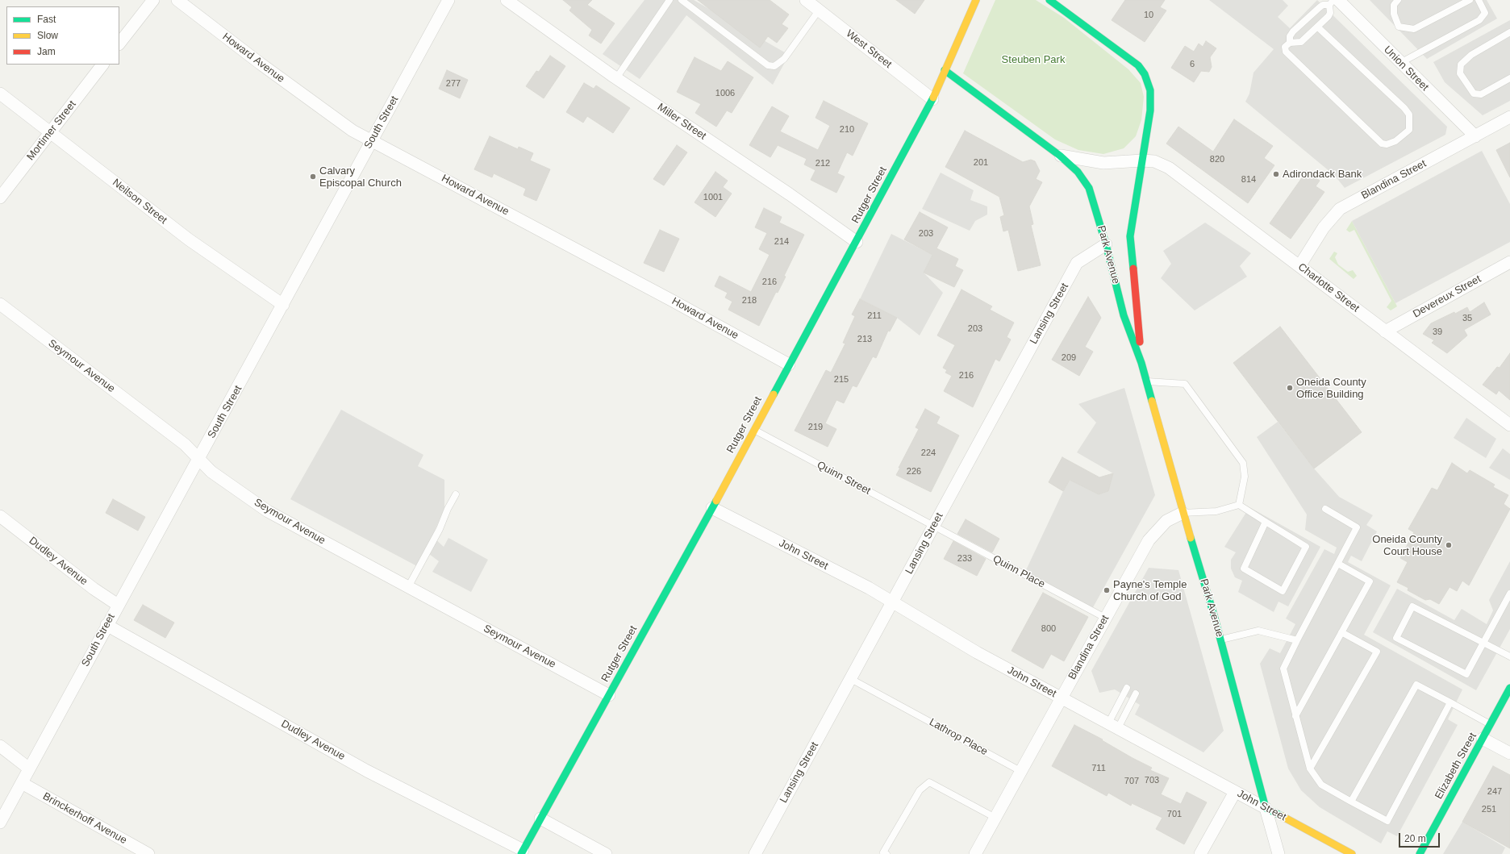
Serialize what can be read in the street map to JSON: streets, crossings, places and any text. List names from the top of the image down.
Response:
{
  "streets": {
    "street": [
      "West Street",
      "Howard Avenue",
      "Union Street",
      "Miller Street",
      "South Street",
      "Mortimer Street",
      "Blandina Street",
      "Rutger Street",
      "Neilson Street",
      "Park Avenue",
      "Charlotte Street",
      "Devereux Street",
      "Lansing Street",
      "Seymour Avenue",
      "John Street",
      "Dudley Avenue",
      "Elizabeth Street",
      "Brinckerhoff Avenue"
    ],
    "lane": ["Quinn Street", "Quinn Place", "Lathrop Place"]
  },
  "crossings": [
    ["West Street", "Rutger Street"],
    ["Howard Avenue", "South Street"],
    ["Howard Avenue", "Rutger Street"],
    ["Union Street", "Blandina Street"],
    ["Miller Street", "Rutger Street"],
    ["South Street", "Neilson Street"],
    ["South Street", "Seymour Avenue"],
    ["South Street", "Dudley Avenue"],
    ["South Street", "Brinckerhoff Avenue"],
    ["Mortimer Street", "Neilson Street"],
    ["Blandina Street", "Park Avenue"],
    ["Blandina Street", "Charlotte Street"],
    ["Blandina Street", "John Street"],
    ["Blandina Street", "Quinn Place"],
    ["Blandina Street", "Lathrop Place"],
    ["Rutger Street", "Seymour Avenue"],
    ["Rutger Street", "Quinn Street"],
    ["Rutger Street", "John Street"],
    ["Rutger Street", "Dudley Avenue"],
    ["Park Avenue", "Charlotte Street"],
    ["Park Avenue", "Lansing Street"],
    ["Park Avenue", "John Street"],
    ["Charlotte Street", "Devereux Street"],
    ["Lansing Street", "Quinn Street"],
    ["Lansing Street", "John Street"],
    ["Lansing Street", "Quinn Place"],
    ["Lansing Street", "Lathrop Place"],
    ["Quinn Street", "Quinn Place"]
  ],
  "parks": ["Steuben Park"],
  "places": [
    "Adirondack Bank",
    "Calvary Episcopal Church",
    "Oneida County Office Building",
    "Oneida County Court House",
    "Payne's Temple Church of God"
  ],
  "house_numbers": [
    "10",
    "6",
    "277",
    "1006",
    "210",
    "820",
    "201",
    "212",
    "814",
    "1001",
    "203",
    "214",
    "216",
    "218",
    "211",
    "35",
    "203",
    "39",
    "213",
    "209",
    "216",
    "215",
    "219",
    "224",
    "226",
    "233",
    "800",
    "711",
    "703",
    "707",
    "247",
    "251",
    "701"
  ],
  "legend": ["Fast", "Slow", "Jam"],
  "scale_bar": "20 m"
}
